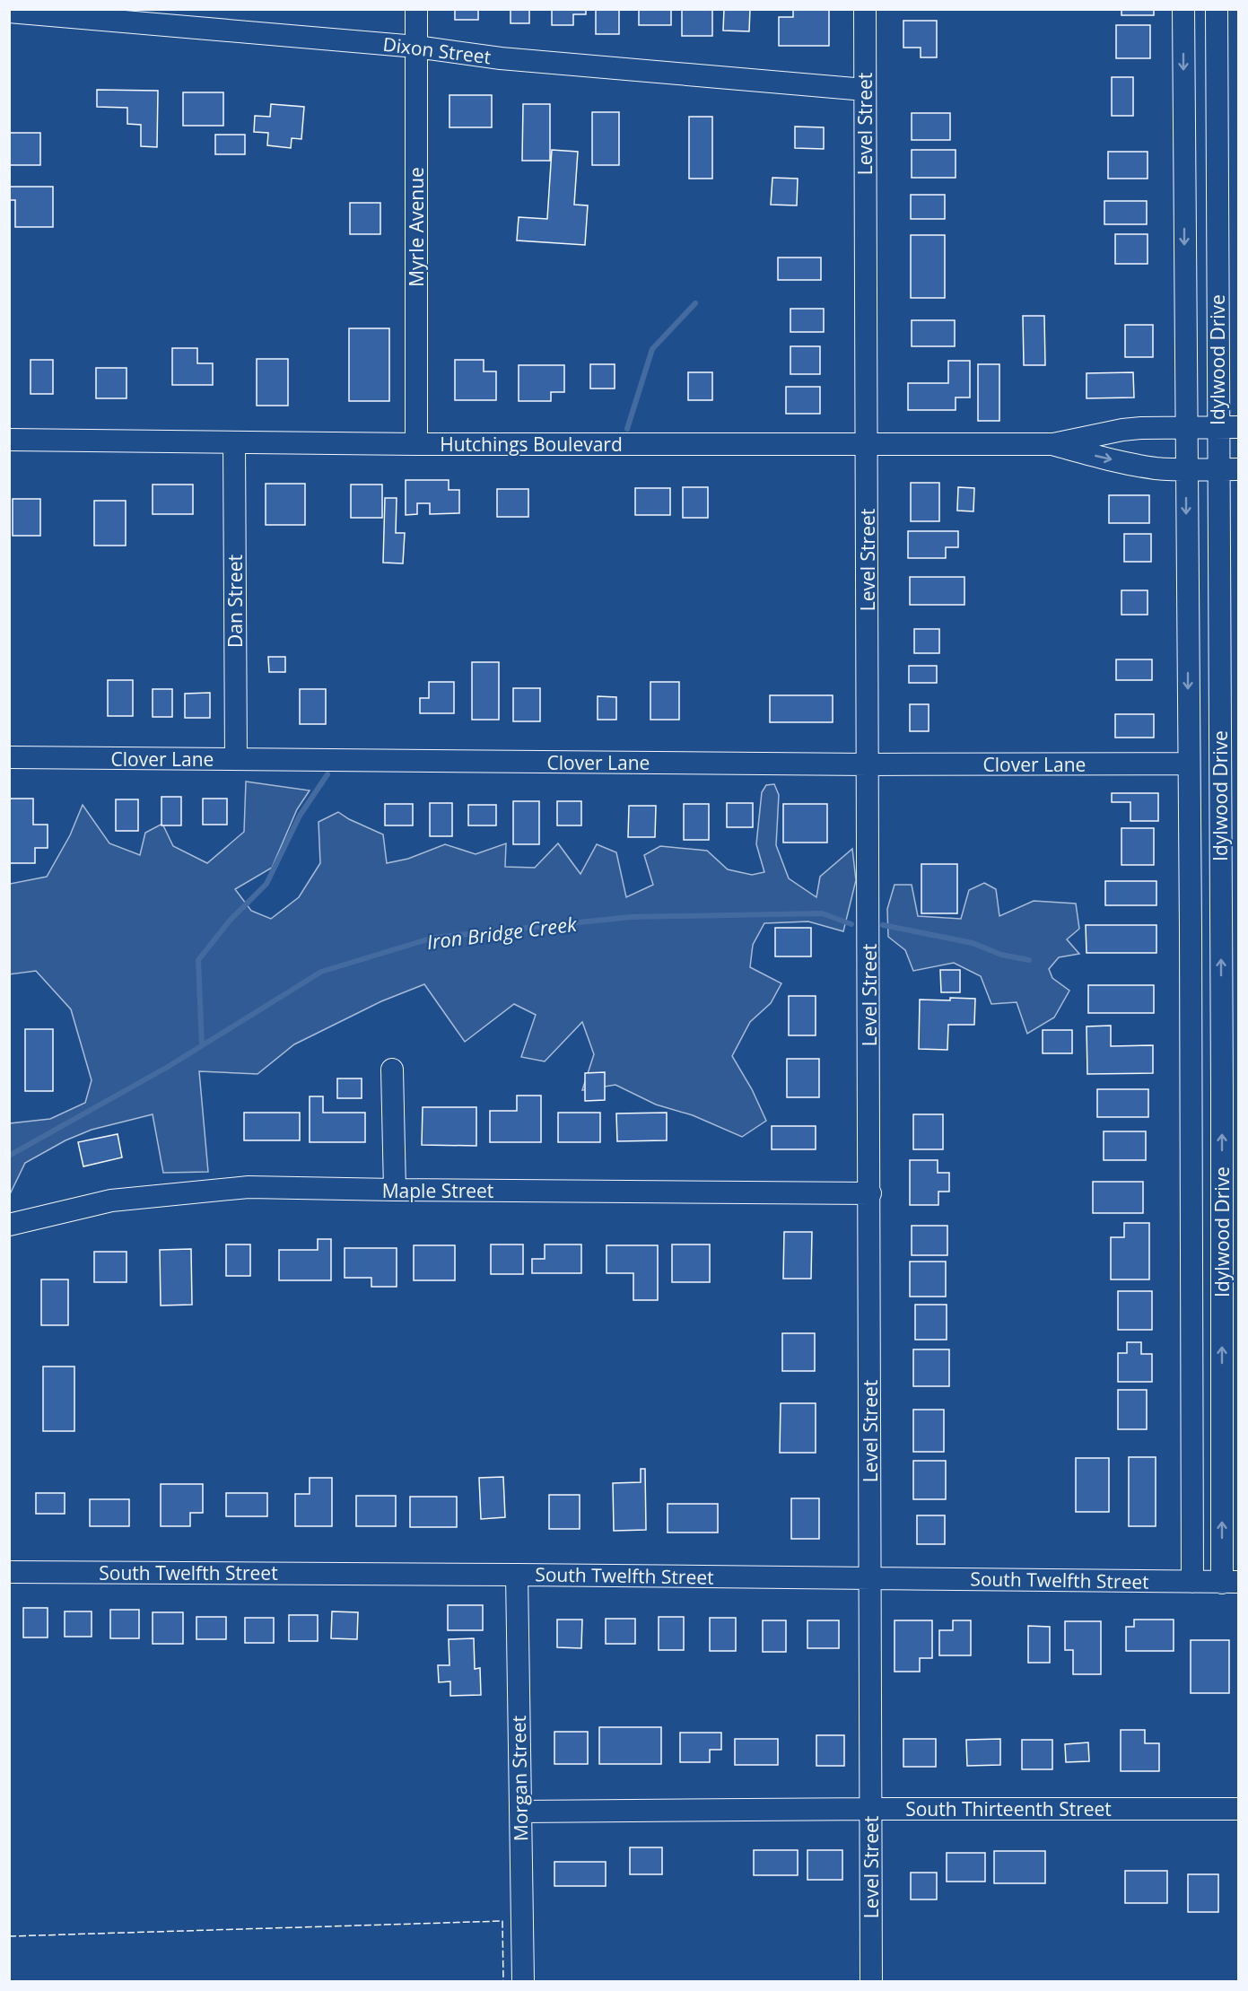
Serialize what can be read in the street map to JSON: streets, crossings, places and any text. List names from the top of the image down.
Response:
{
  "streets": {
    "street": [
      "Dixon Street",
      "Level Street",
      "Myrle Avenue",
      "Idylwood Drive",
      "Hutchings Boulevard",
      "Dan Street",
      "Clover Lane",
      "Maple Street",
      "South Twelfth Street",
      "Morgan Street",
      "South Thirteenth Street"
    ]
  },
  "crossings": [
    ["Dixon Street", "Level Street"],
    ["Dixon Street", "Myrle Avenue"],
    ["Level Street", "Hutchings Boulevard"],
    ["Level Street", "Clover Lane"],
    ["Level Street", "Maple Street"],
    ["Level Street", "South Twelfth Street"],
    ["Level Street", "South Thirteenth Street"],
    ["Myrle Avenue", "Hutchings Boulevard"],
    ["Idylwood Drive", "Hutchings Boulevard"],
    ["Idylwood Drive", "Clover Lane"],
    ["Idylwood Drive", "South Twelfth Street"],
    ["Hutchings Boulevard", "Dan Street"],
    ["Dan Street", "Clover Lane"],
    ["South Twelfth Street", "Morgan Street"],
    ["Morgan Street", "South Thirteenth Street"]
  ],
  "water": ["Iron Bridge Creek"]
}
